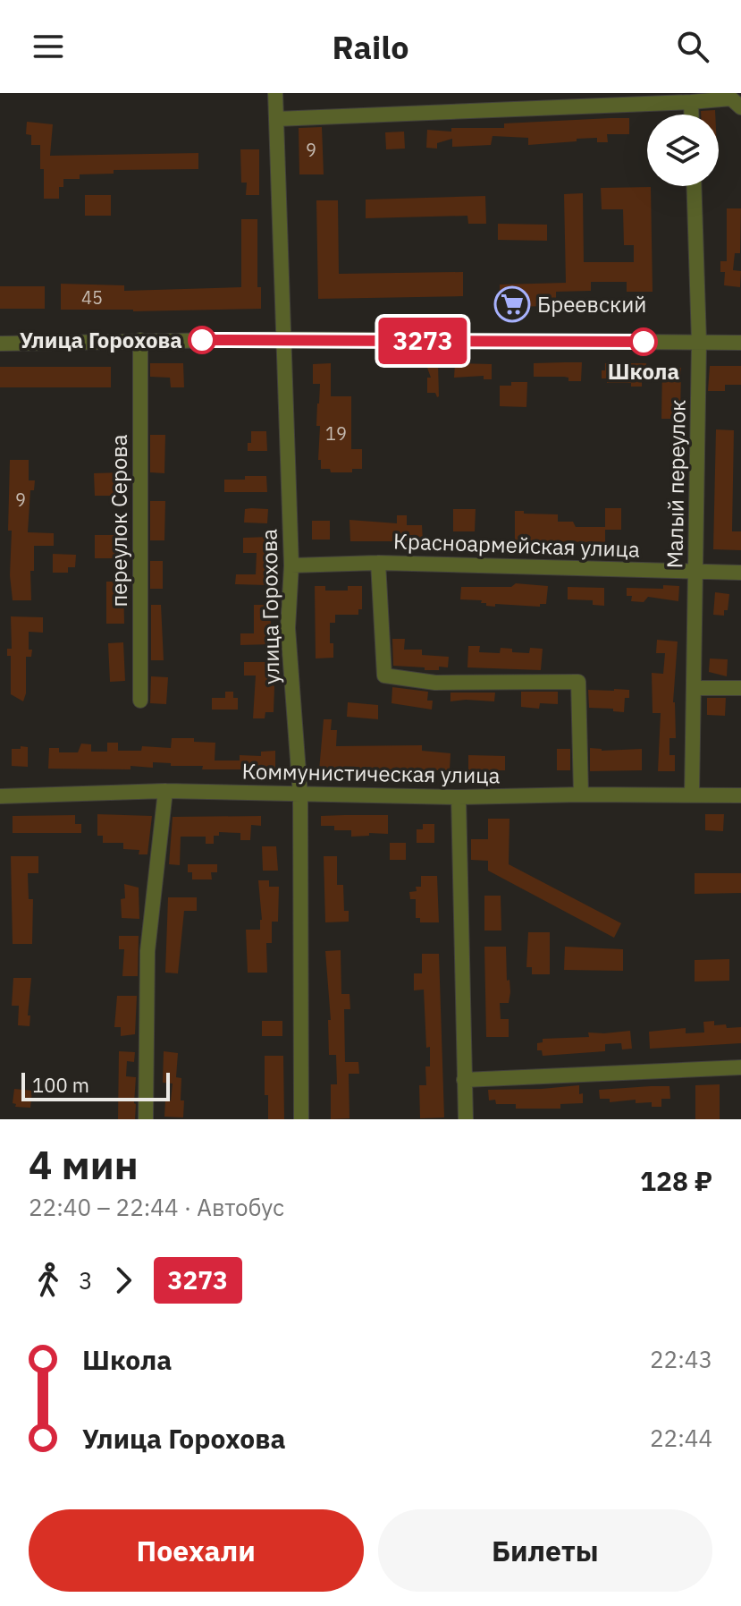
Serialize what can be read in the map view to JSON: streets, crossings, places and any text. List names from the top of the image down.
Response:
{
  "streets": {
    "street": [
      "Малый переулок",
      "переулок Серова",
      "Красноармейская улица",
      "улица Горохова",
      "Коммунистическая улица"
    ]
  },
  "crossings": [
    ["Малый переулок", "Красноармейская улица"],
    ["Малый переулок", "Коммунистическая улица"],
    ["Красноармейская улица", "улица Горохова"],
    ["улица Горохова", "Коммунистическая улица"]
  ],
  "places": {
    "supermarket": ["Бреевский"],
    "other": ["Улица Горохова", "Школа"]
  },
  "lines": ["bus line 3273"],
  "house_numbers": [
    "9",
    "45",
    "19",
    "9"
  ],
  "scale_bar": "100 m",
  "page": {
    "header": "Railo",
    "on_map": "3273",
    "scale": "100 m",
    "heading": ["4 мин", "22:40 – 22:44 · Автобус", "128 ₽"],
    "legs": ["3", "3273"],
    "list": [
      {
        "name": "Школа",
        "value": "22:43"
      },
      {
        "name": "Улица Горохова",
        "value": "22:44"
      }
    ],
    "buttons": ["Поехали", "Билеты"]
  }
}
